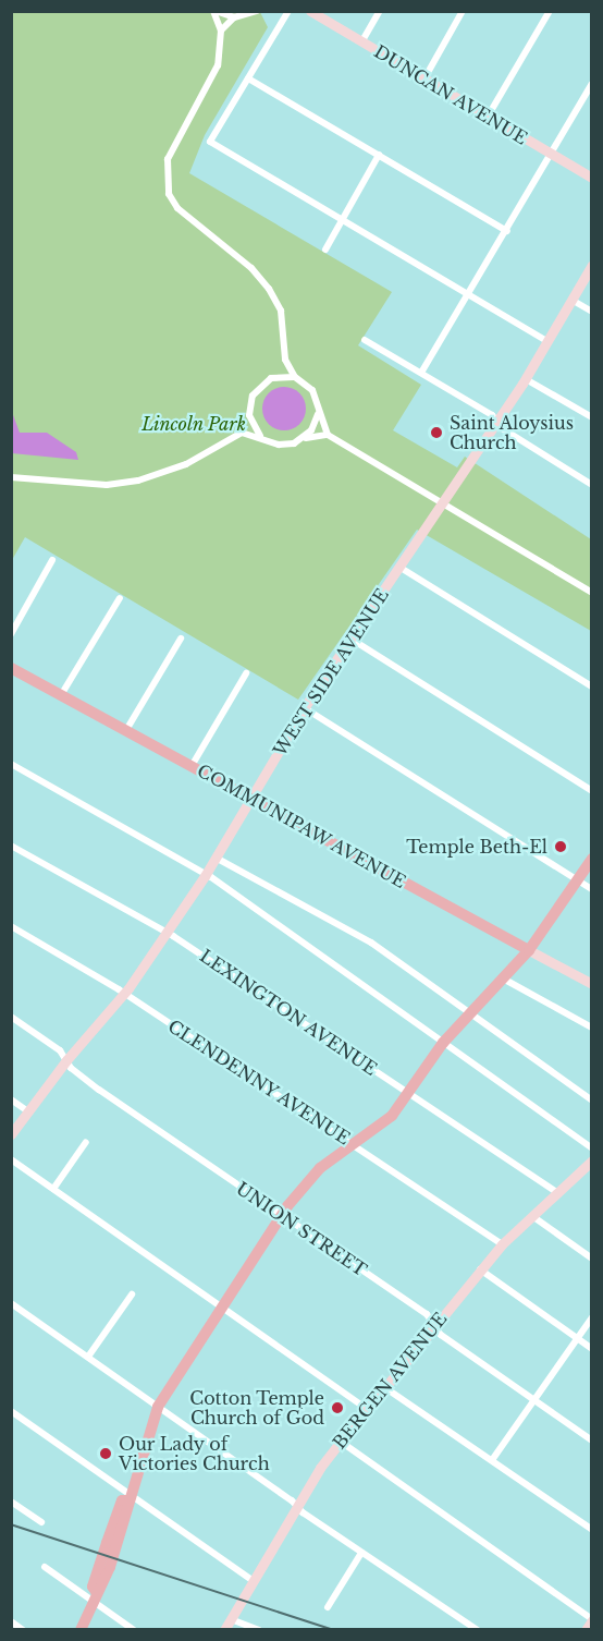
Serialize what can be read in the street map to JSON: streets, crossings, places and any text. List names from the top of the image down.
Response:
{
  "streets": {
    "main road": [
      "DUNCAN AVENUE",
      "WEST SIDE AVENUE",
      "COMMUNIPAW AVENUE",
      "BERGEN AVENUE"
    ],
    "street": ["LEXINGTON AVENUE", "CLENDENNY AVENUE", "UNION STREET"]
  },
  "crossings": [
    ["WEST SIDE AVENUE", "COMMUNIPAW AVENUE"],
    ["WEST SIDE AVENUE", "LEXINGTON AVENUE"],
    ["WEST SIDE AVENUE", "CLENDENNY AVENUE"],
    ["WEST SIDE AVENUE", "UNION STREET"],
    ["LEXINGTON AVENUE", "BERGEN AVENUE"],
    ["CLENDENNY AVENUE", "BERGEN AVENUE"],
    ["UNION STREET", "BERGEN AVENUE"]
  ],
  "parks": ["Lincoln Park"],
  "places": [
    "Saint Aloysius Church",
    "Temple Beth-El",
    "Cotton Temple Church of God",
    "Our Lady of Victories Church"
  ]
}
